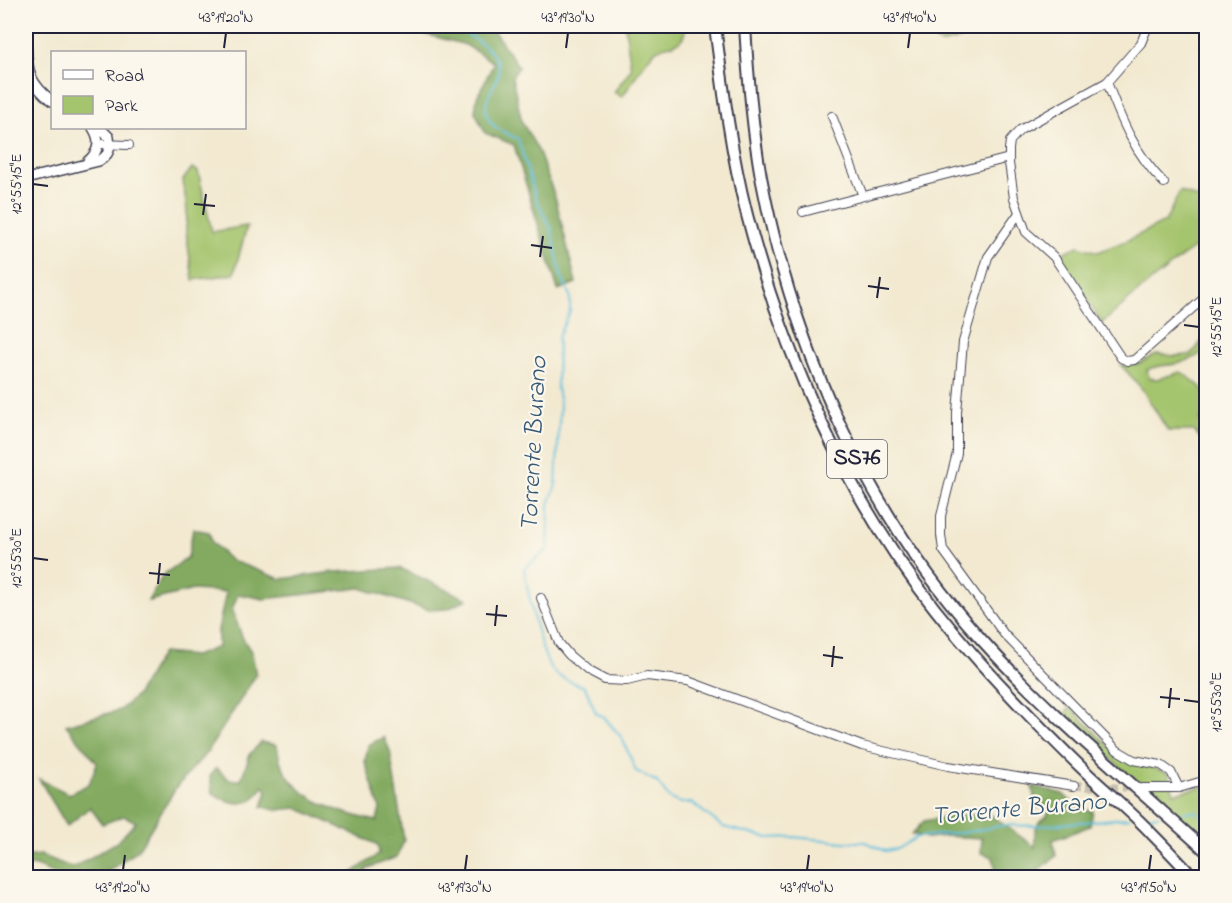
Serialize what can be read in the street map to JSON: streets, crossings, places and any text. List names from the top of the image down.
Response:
{
  "streets": {
    "highway": ["SS76"]
  },
  "water": ["Torrente Burano"],
  "legend": ["Road", "Park"],
  "coordinates": [
    "43°19'20\"N",
    "43°19'30\"N",
    "43°19'40\"N",
    "12°55'15\"E",
    "12°55'30\"E",
    "43°19'50\"N"
  ]
}
